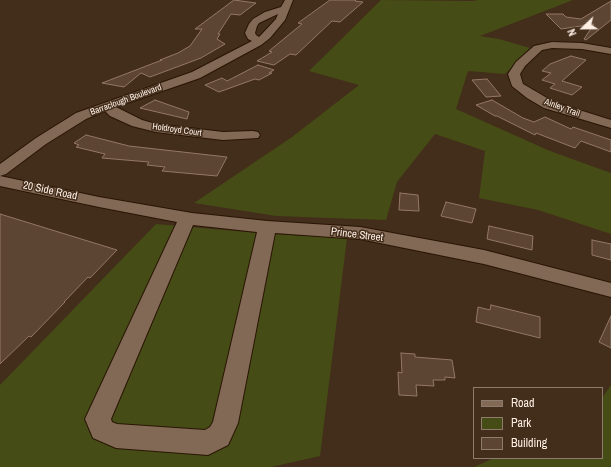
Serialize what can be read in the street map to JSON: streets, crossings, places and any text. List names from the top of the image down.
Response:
{
  "streets": {
    "street": [
      "Barraclough Boulevard",
      "Ainley Trail",
      "Holdroyd Court",
      "20 Side Road",
      "Prince Street"
    ]
  },
  "crossings": [
    ["Barraclough Boulevard", "Holdroyd Court"],
    ["20 Side Road", "Prince Street"]
  ],
  "legend": ["Road", "Park", "Building"],
  "north": "left"
}
